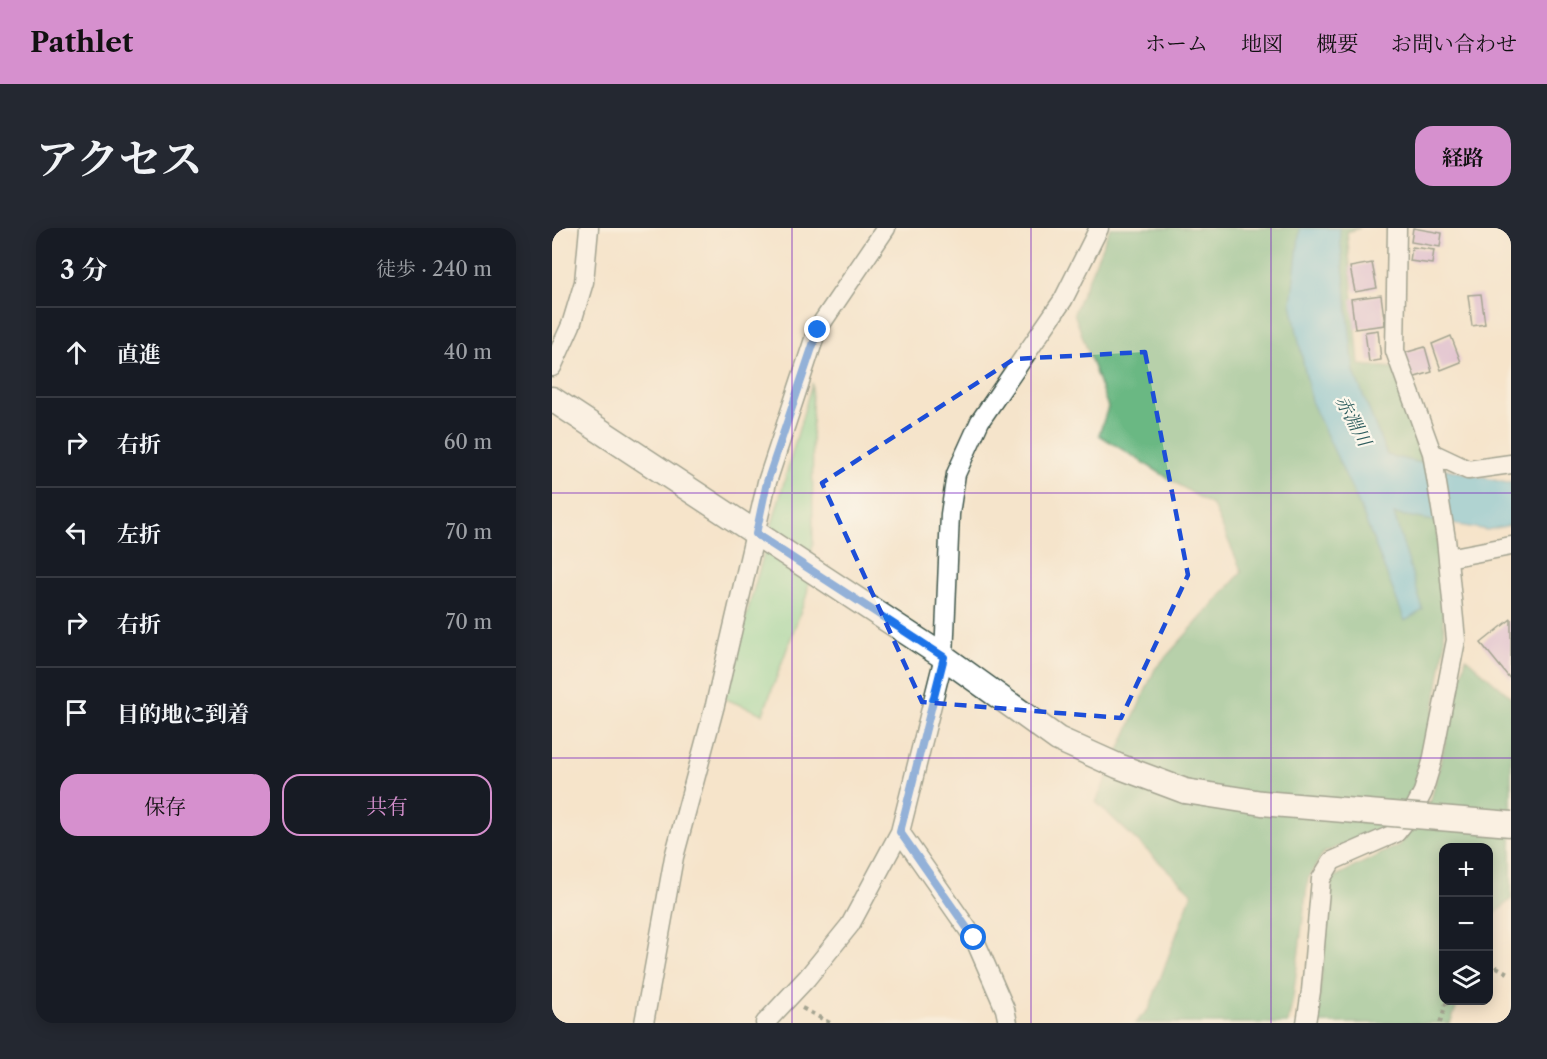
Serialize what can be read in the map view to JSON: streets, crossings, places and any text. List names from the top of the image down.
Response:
{
  "water": ["赤淵川"],
  "page": {
    "header": "Pathlet",
    "nav": [
      "ホーム",
      "地図",
      "概要",
      "お問い合わせ"
    ],
    "title": "アクセス",
    "buttons": [
      "経路",
      ["保存", "共有"]
    ],
    "heading": ["3 分", "徒歩 · 240 m"],
    "list": [
      ["直進", "40 m"],
      ["右折", "60 m"],
      ["左折", "70 m"],
      ["右折", "70 m"],
      "目的地に到着"
    ],
    "map_buttons": ["+", "−"]
  }
}
